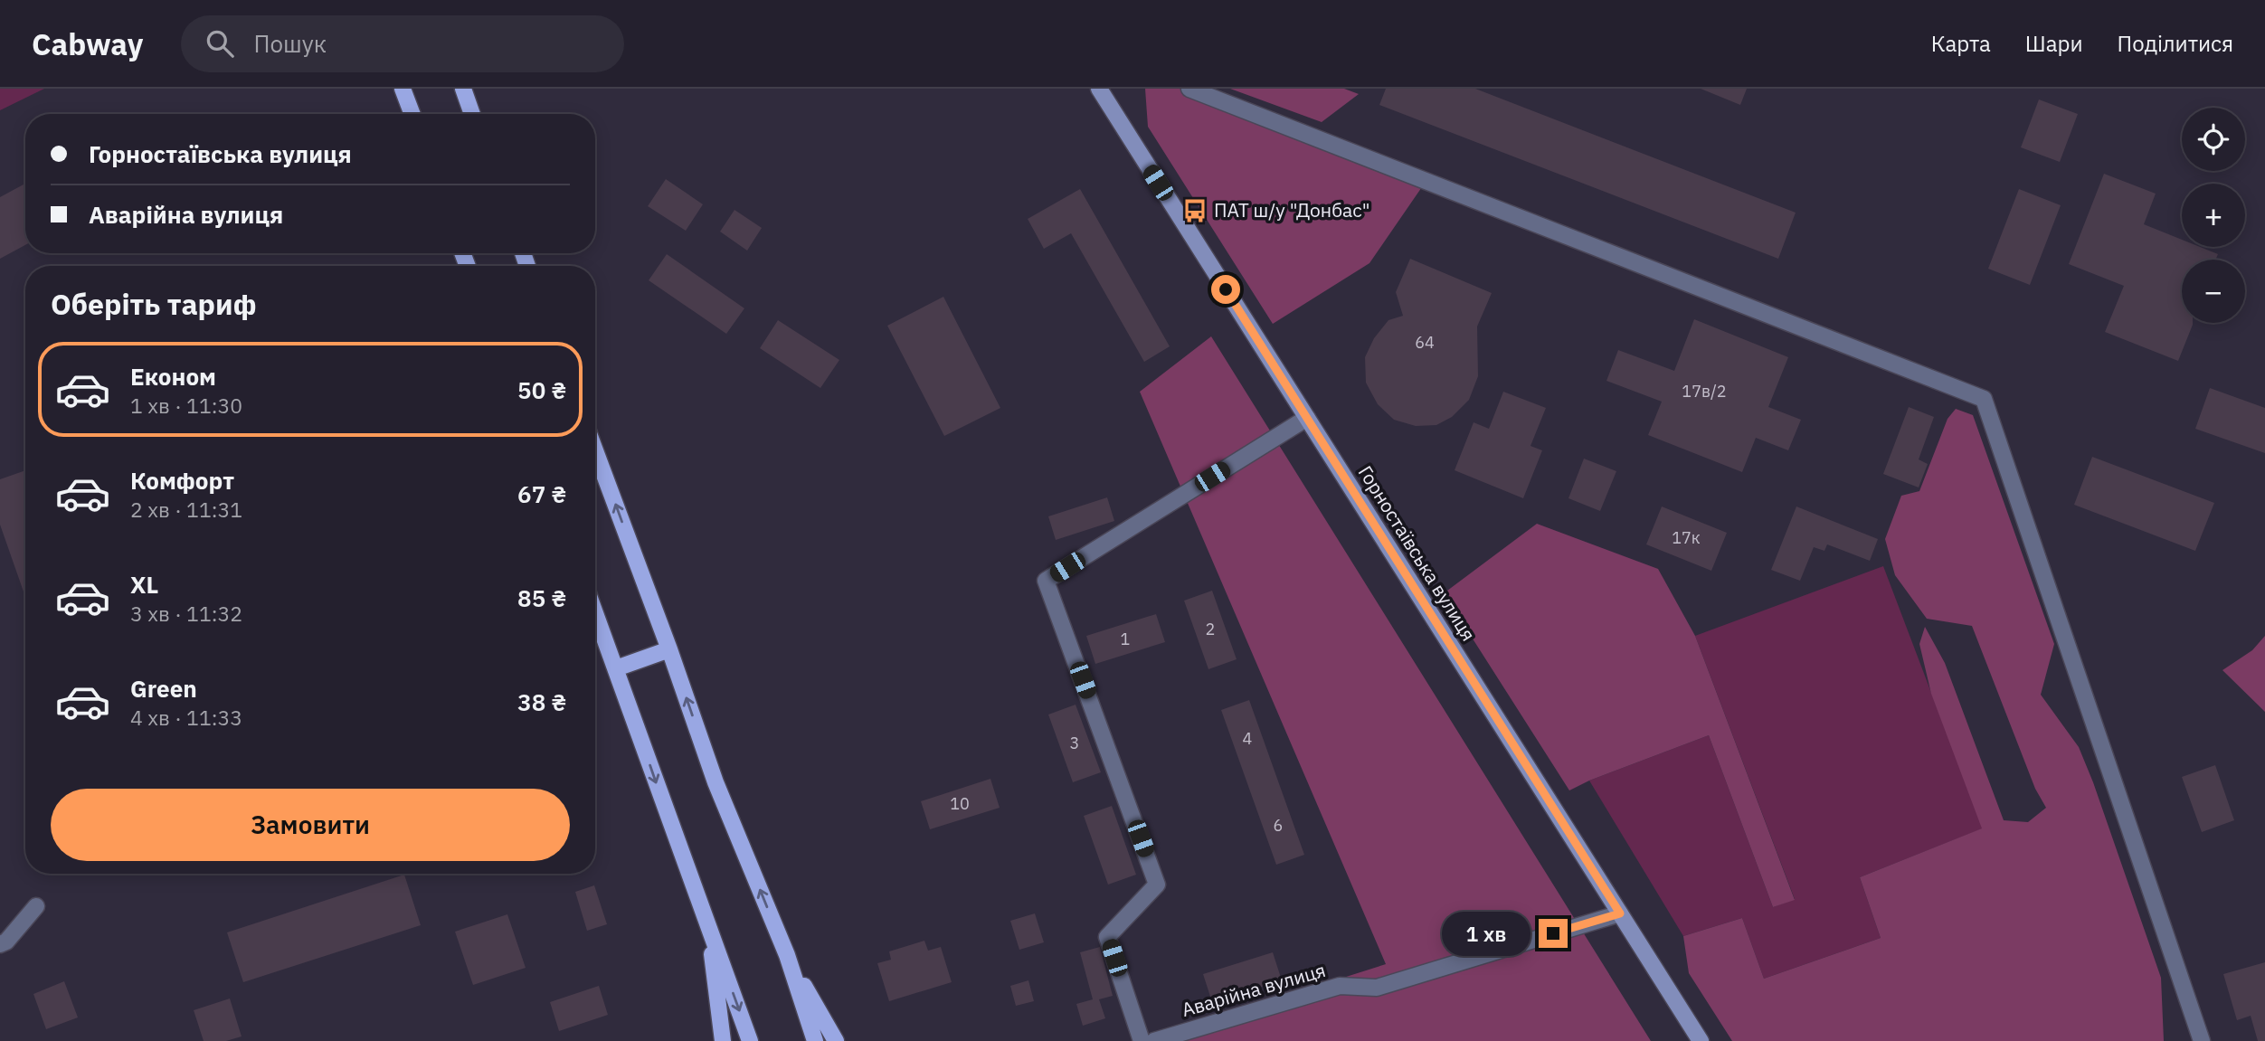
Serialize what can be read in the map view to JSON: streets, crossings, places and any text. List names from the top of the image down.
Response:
{
  "streets": {
    "main road": ["Горностаївська вулиця"],
    "street": ["Аварійна вулиця"]
  },
  "crossings": [
    ["Горностаївська вулиця", "Аварійна вулиця"]
  ],
  "places": {
    "bus stop": ["ПАТ ш/у \"Донбас\""]
  },
  "house_numbers": [
    "64",
    "17в/2",
    "17к",
    "2",
    "1",
    "4",
    "3",
    "10",
    "6"
  ],
  "page": {
    "header": "Cabway",
    "search": "Пошук",
    "nav": ["Карта", "Шари", "Поділитися"],
    "map_buttons": ["+", "−"],
    "banner": ["Горностаївська вулиця", "Аварійна вулиця"],
    "heading": "Оберіть тариф",
    "list": [
      {
        "name": "Економ",
        "note": "1 хв · 11:30",
        "value": "50 ₴"
      },
      {
        "name": "Комфорт",
        "note": "2 хв · 11:31",
        "value": "67 ₴"
      },
      {
        "name": "XL",
        "note": "3 хв · 11:32",
        "value": "85 ₴"
      },
      {
        "name": "Green",
        "note": "4 хв · 11:33",
        "value": "38 ₴"
      }
    ],
    "buttons": "Замовити",
    "bubble": "1 хв"
  }
}
